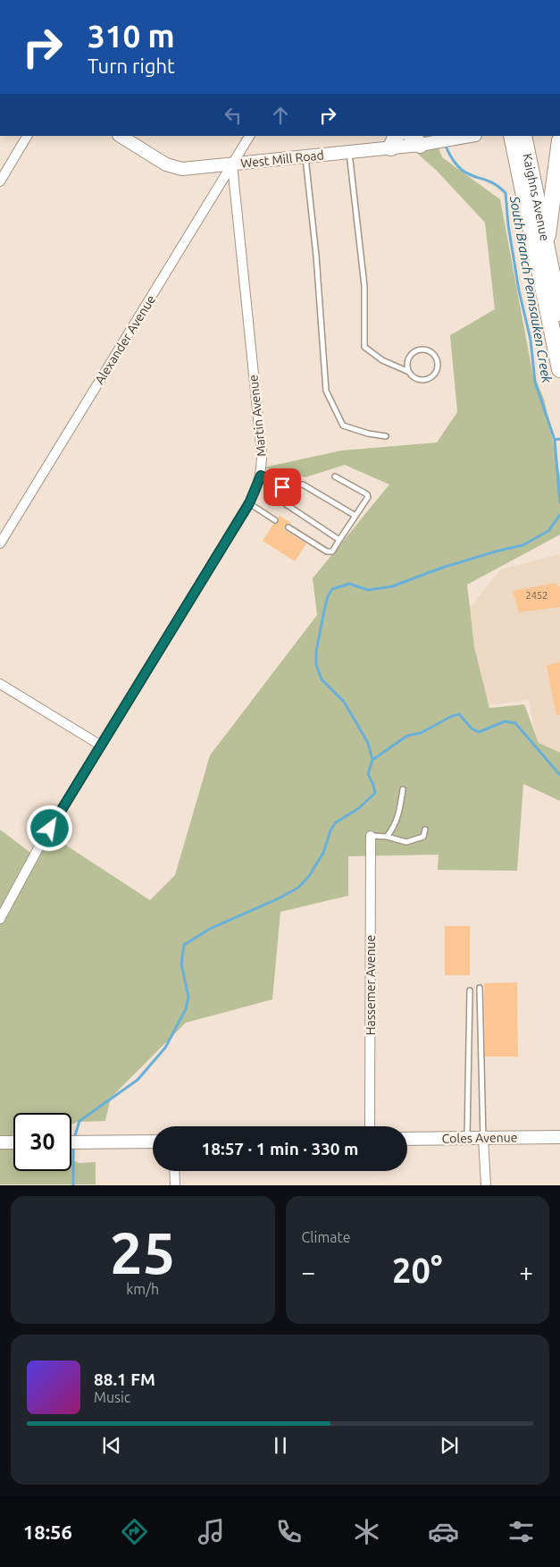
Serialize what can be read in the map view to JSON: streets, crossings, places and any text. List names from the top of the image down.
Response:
{
  "streets": {
    "highway": ["Kaighns Avenue"],
    "street": [
      "West Mill Road",
      "Alexander Avenue",
      "Martin Avenue",
      "Hassemer Avenue",
      "Coles Avenue"
    ]
  },
  "crossings": [
    ["West Mill Road", "Alexander Avenue"],
    ["West Mill Road", "Martin Avenue"],
    ["Alexander Avenue", "Martin Avenue"]
  ],
  "water": ["South Branch Pennsauken Creek"],
  "house_numbers": ["2452"],
  "page": {
    "turn": ["310 m", "Turn right"],
    "limit": "30",
    "trip": "18:57 · 1 min · 330 m",
    "tile": [
      ["25", "km/h"],
      "Climate"
    ],
    "heat": ["−", "20°", "+"],
    "song": ["88.1 FM", "Music"],
    "tabs": "18:56"
  }
}
